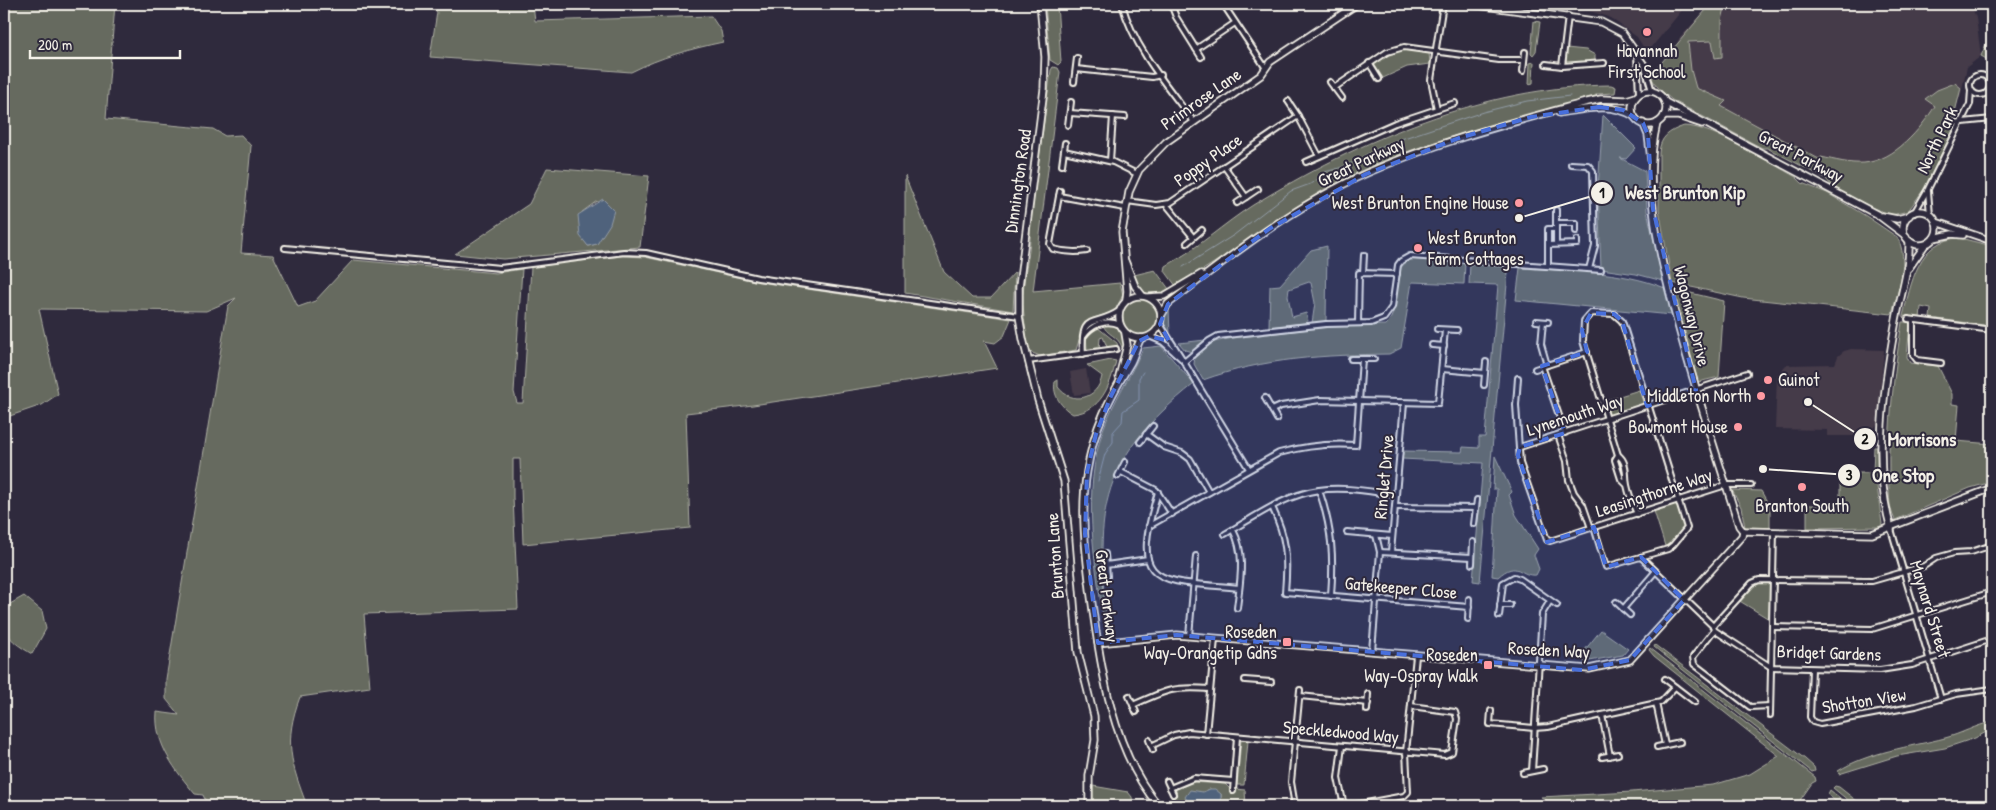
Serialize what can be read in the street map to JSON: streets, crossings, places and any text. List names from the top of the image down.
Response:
{
  "streets": {
    "street": [
      "Primrose Lane",
      "North Park",
      "Great Parkway",
      "Poppy Place",
      "Dinnington Road",
      "Wagonway Drive",
      "Lynemouth Way",
      "Ringlet Drive",
      "Leasingthorne Way",
      "Brunton Lane",
      "Gatekeeper Close",
      "Maynard Street",
      "Roseden Way",
      "Bridget Gardens",
      "Shotton View",
      "Speckledwood Way"
    ]
  },
  "crossings": [
    ["Primrose Lane", "Great Parkway"],
    ["Primrose Lane", "Poppy Place"],
    ["North Park", "Great Parkway"],
    ["Great Parkway", "Wagonway Drive"],
    ["Great Parkway", "Roseden Way"],
    ["Dinnington Road", "Brunton Lane"],
    ["Wagonway Drive", "Lynemouth Way"],
    ["Wagonway Drive", "Leasingthorne Way"],
    ["Wagonway Drive", "Roseden Way"],
    ["Lynemouth Way", "Leasingthorne Way"],
    ["Maynard Street", "Bridget Gardens"],
    ["Maynard Street", "Shotton View"],
    ["Roseden Way", "Bridget Gardens"],
    ["Roseden Way", "Speckledwood Way"],
    ["Bridget Gardens", "Shotton View"]
  ],
  "places": {
    "other": [
      "Havannah First School",
      "West Brunton Engine House",
      "West Brunton Kip",
      "West Brunton Farm Cottages",
      "Guinot",
      "Middleton North",
      "Morrisons",
      "Bowmont House",
      "One Stop",
      "Branton South"
    ],
    "transit": ["Roseden Way-Orangetip Gdns", "Roseden Way-Ospray Walk"]
  },
  "scale_bar": "200 m"
}
